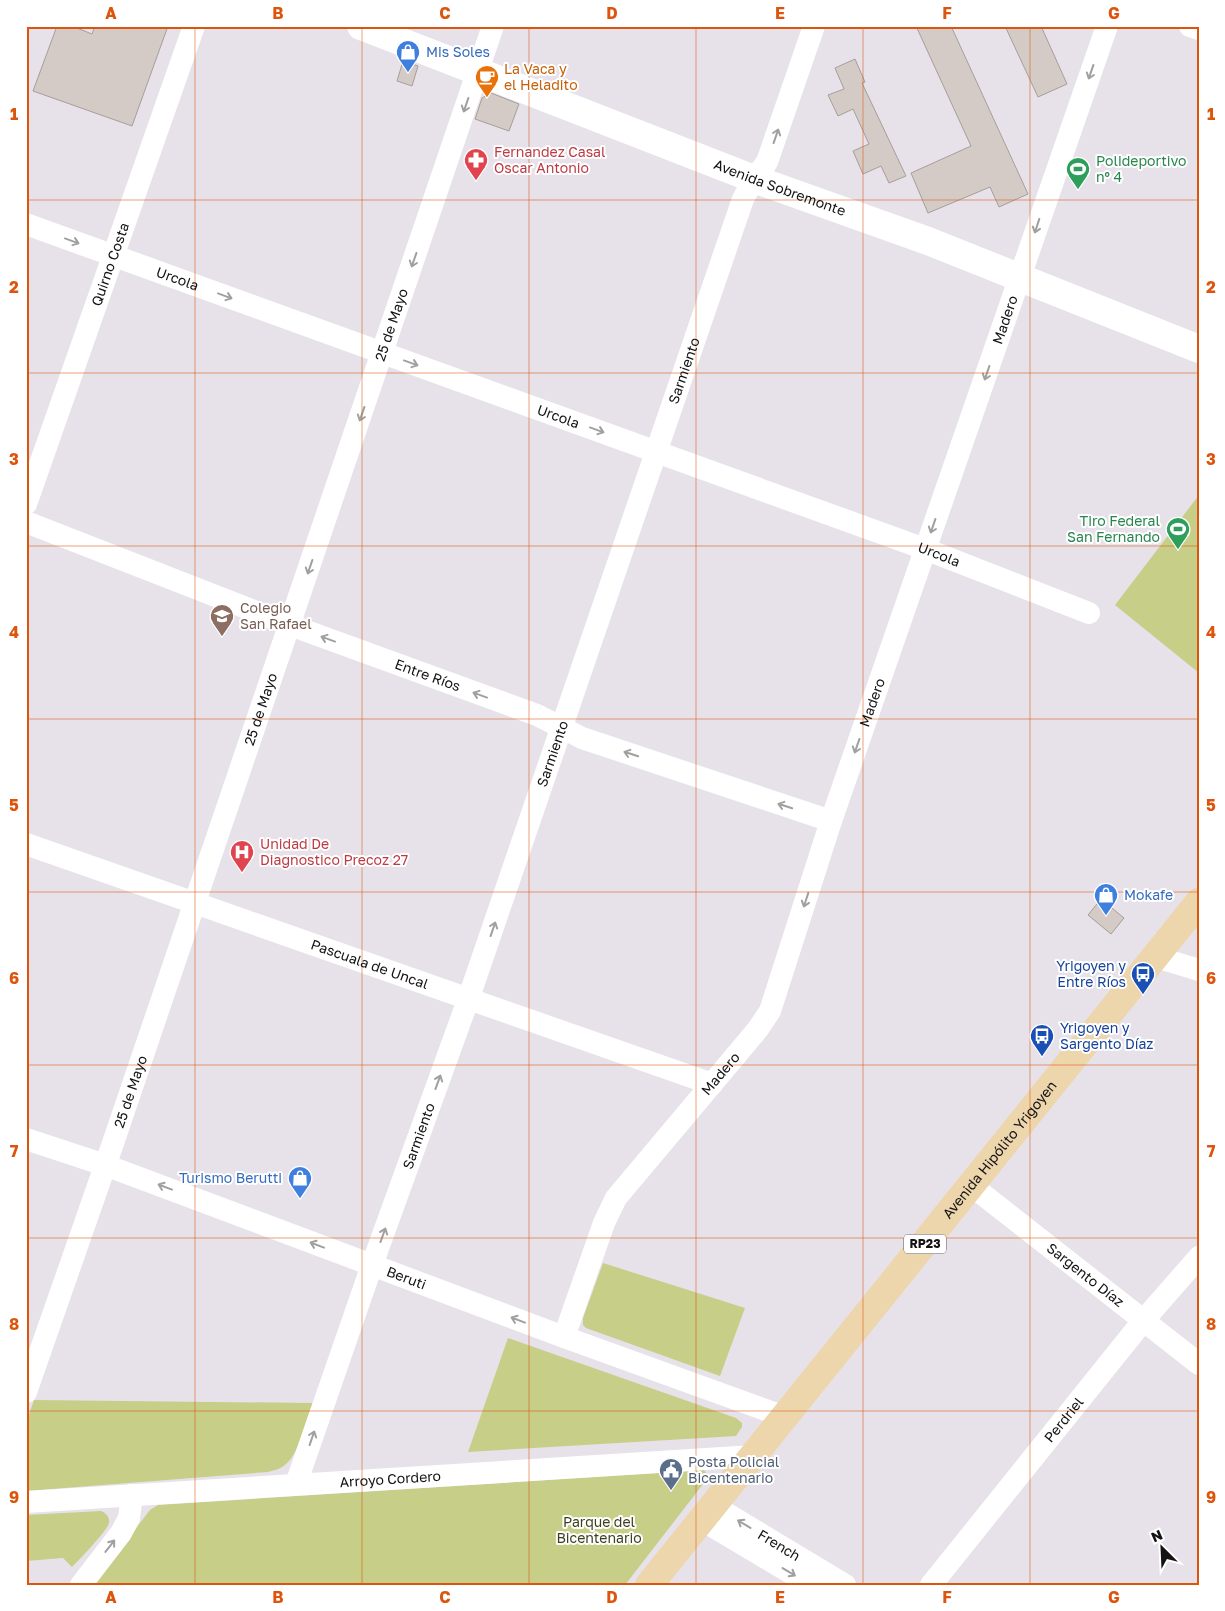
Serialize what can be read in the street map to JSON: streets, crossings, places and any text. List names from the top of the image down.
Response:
{
  "streets": {
    "main road": ["Avenida Sobremonte", "Avenida Hipólito Yrigoyen", "RP23"],
    "street": [
      "Quirno Costa",
      "Urcola",
      "Madero",
      "25 de Mayo",
      "Sarmiento",
      "Entre Ríos",
      "Pascuala de Uncal",
      "Sargento Díaz",
      "Beruti",
      "Perdriel",
      "Arroyo Cordero",
      "French"
    ]
  },
  "crossings": [
    ["Avenida Sobremonte", "Madero"],
    ["Avenida Sobremonte", "25 de Mayo"],
    ["Avenida Sobremonte", "Sarmiento"],
    ["Quirno Costa", "Urcola"],
    ["Urcola", "Madero"],
    ["Urcola", "25 de Mayo"],
    ["Urcola", "Sarmiento"],
    ["Madero", "Entre Ríos"],
    ["Madero", "Pascuala de Uncal"],
    ["Madero", "Beruti"],
    ["25 de Mayo", "Entre Ríos"],
    ["25 de Mayo", "Pascuala de Uncal"],
    ["25 de Mayo", "Beruti"],
    ["Sarmiento", "Entre Ríos"],
    ["Sarmiento", "Pascuala de Uncal"],
    ["Sarmiento", "Beruti"],
    ["Sarmiento", "Arroyo Cordero"],
    ["Avenida Hipólito Yrigoyen", "Sargento Díaz"],
    ["Avenida Hipólito Yrigoyen", "Beruti"],
    ["Avenida Hipólito Yrigoyen", "Arroyo Cordero"],
    ["Avenida Hipólito Yrigoyen", "French"],
    ["Sargento Díaz", "Perdriel"]
  ],
  "one_way": [
    "Urcola",
    "Madero",
    "25 de Mayo",
    "Sarmiento",
    "Entre Ríos",
    "Beruti"
  ],
  "parks": ["Parque del Bicentenario"],
  "places": {
    "shop": ["Mis Soles", "Mokafe", "Turismo Berutti"],
    "cafe": ["La Vaca y el Heladito"],
    "pharmacy": ["Fernandez Casal Oscar Antonio"],
    "sports": ["Polideportivo nº 4", "Tiro Federal San Fernando"],
    "school or university": ["Colegio San Rafael"],
    "hospital": ["Unidad De Diagnostico Precoz 27"],
    "bus stop": ["Yrigoyen y Entre Ríos", "Yrigoyen y Sargento Díaz"],
    "public building": ["Posta Policial Bicentenario"]
  },
  "north": "top left",
  "grid": {
    "columns": [
      "A",
      "B",
      "C",
      "D",
      "E",
      "F",
      "G"
    ],
    "rows": [
      "1",
      "2",
      "3",
      "4",
      "5",
      "6",
      "7",
      "8",
      "9"
    ]
  }
}
